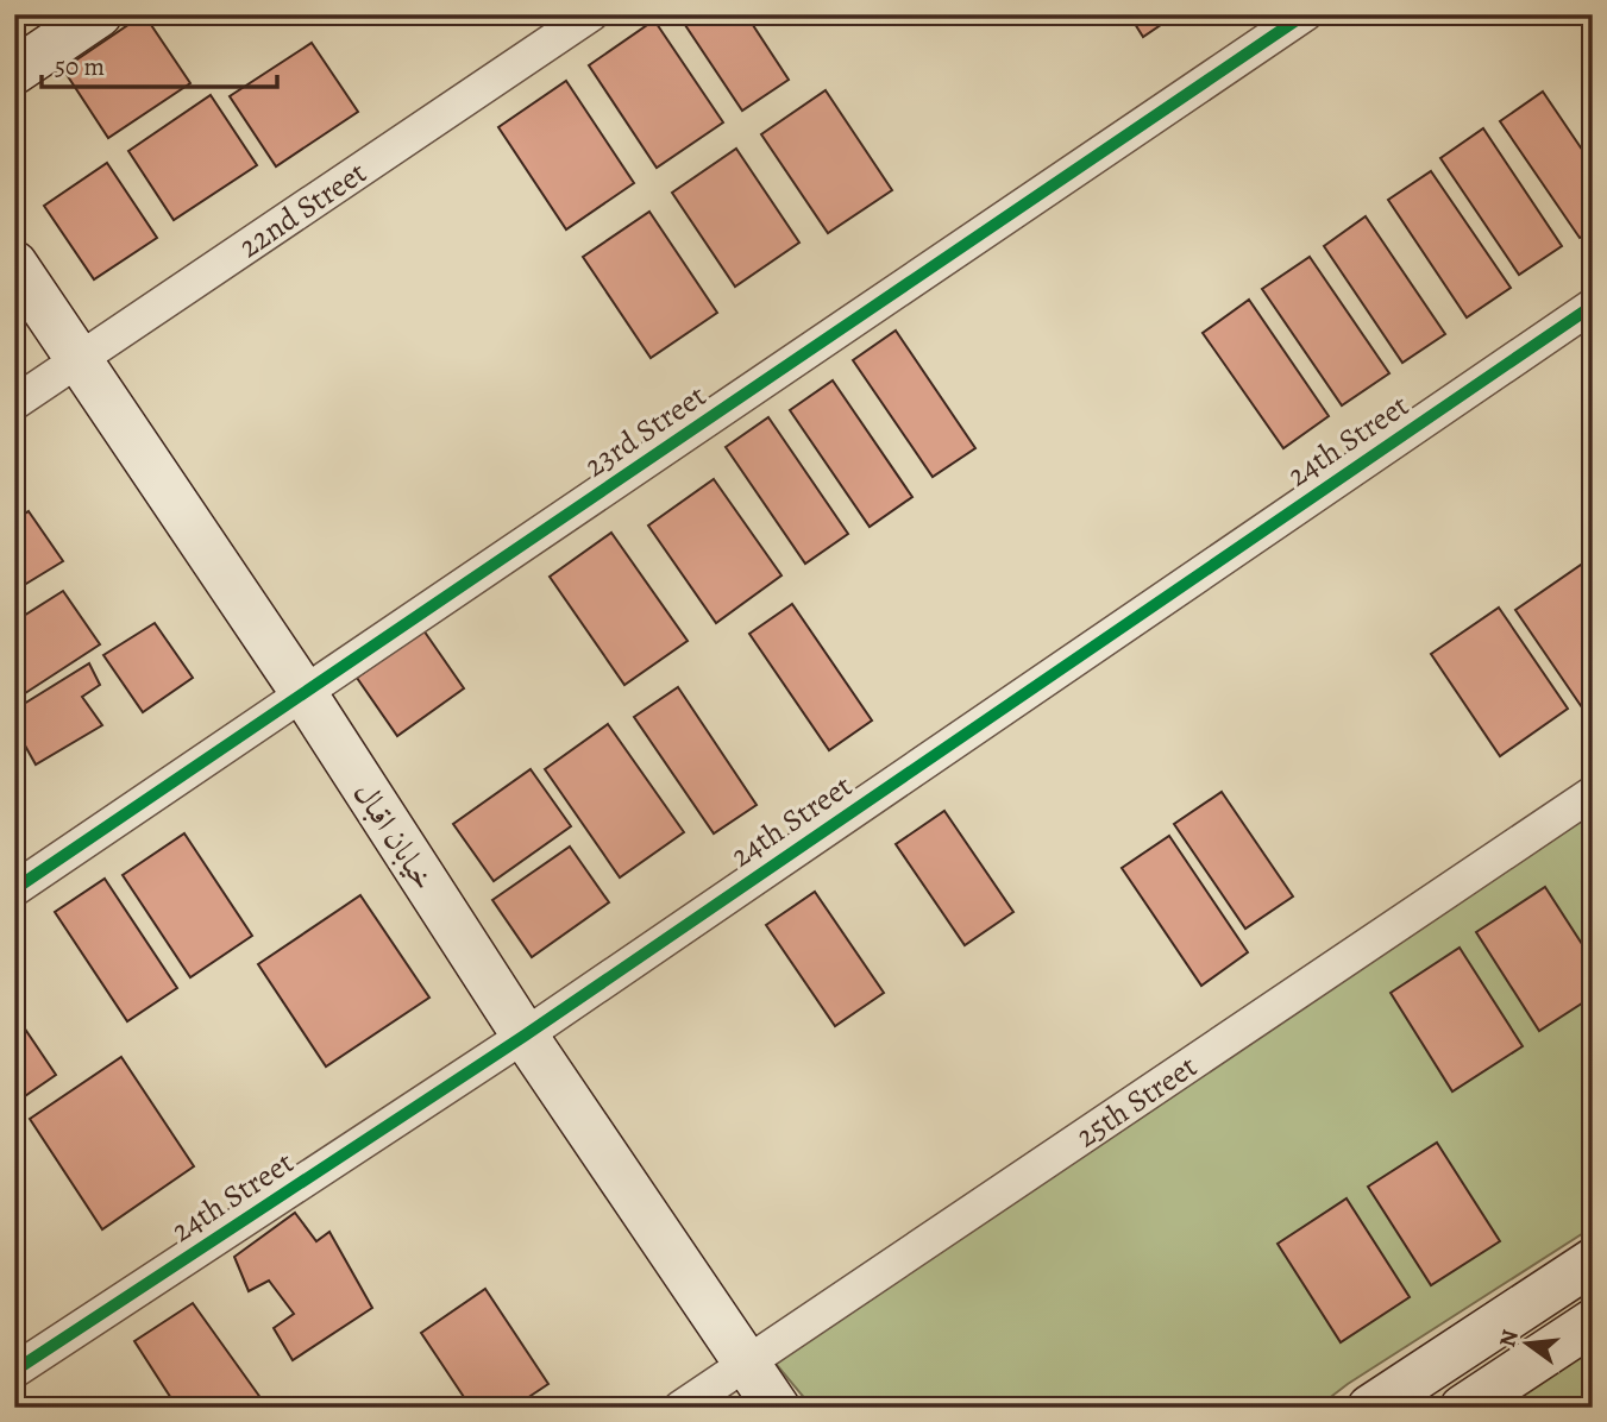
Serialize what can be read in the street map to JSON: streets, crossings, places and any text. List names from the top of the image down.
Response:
{
  "streets": {
    "street": [
      "22nd Street",
      "23rd Street",
      "24th Street",
      "خیابان اقبال",
      "25th Street"
    ]
  },
  "crossings": [
    ["22nd Street", "خیابان اقبال"],
    ["23rd Street", "خیابان اقبال"],
    ["24th Street", "خیابان اقبال"],
    ["خیابان اقبال", "25th Street"]
  ],
  "scale_bar": "50 m",
  "north": "left"
}
